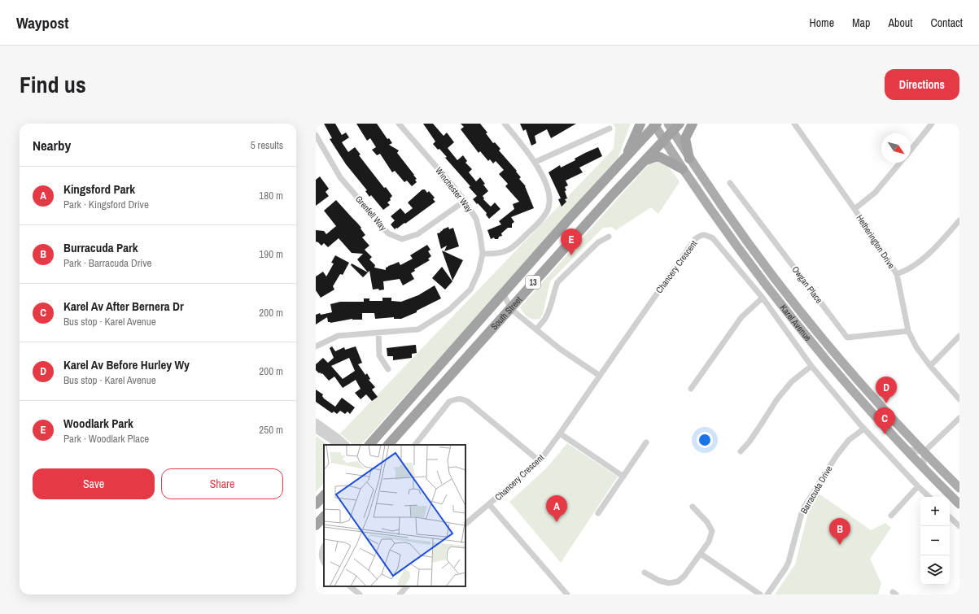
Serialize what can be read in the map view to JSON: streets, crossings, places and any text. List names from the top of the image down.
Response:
{
  "streets": {
    "highway": ["13", "South Street"],
    "main road": ["Karel Avenue"],
    "street": [
      "Winchester Way",
      "Grenfell Way",
      "Hetherington Drive",
      "Chancery Crescent",
      "Owgan Place",
      "Barracuda Drive"
    ]
  },
  "crossings": [
    ["Winchester Way", "Grenfell Way"],
    ["Hetherington Drive", "Owgan Place"],
    ["Chancery Crescent", "Barracuda Drive"],
    ["South Street", "Karel Avenue"]
  ],
  "north": "bottom right",
  "page": {
    "header": "Waypost",
    "nav": [
      "Home",
      "Map",
      "About",
      "Contact"
    ],
    "title": "Find us",
    "buttons": [
      "Directions",
      ["Save", "Share"]
    ],
    "heading": ["Nearby", "5 results"],
    "list": [
      {
        "mark": "A",
        "name": "Kingsford Park",
        "note": "Park · Kingsford Drive",
        "value": "180 m"
      },
      {
        "mark": "B",
        "name": "Burracuda Park",
        "note": "Park · Barracuda Drive",
        "value": "190 m"
      },
      {
        "mark": "C",
        "name": "Karel Av After Bernera Dr",
        "note": "Bus stop · Karel Avenue",
        "value": "200 m"
      },
      {
        "mark": "D",
        "name": "Karel Av Before Hurley Wy",
        "note": "Bus stop · Karel Avenue",
        "value": "200 m"
      },
      {
        "mark": "E",
        "name": "Woodlark Park",
        "note": "Park · Woodlark Place",
        "value": "250 m"
      }
    ],
    "pins": [
      "E",
      "D",
      "C",
      "A",
      "B"
    ],
    "map_buttons": ["+", "−"]
  }
}
